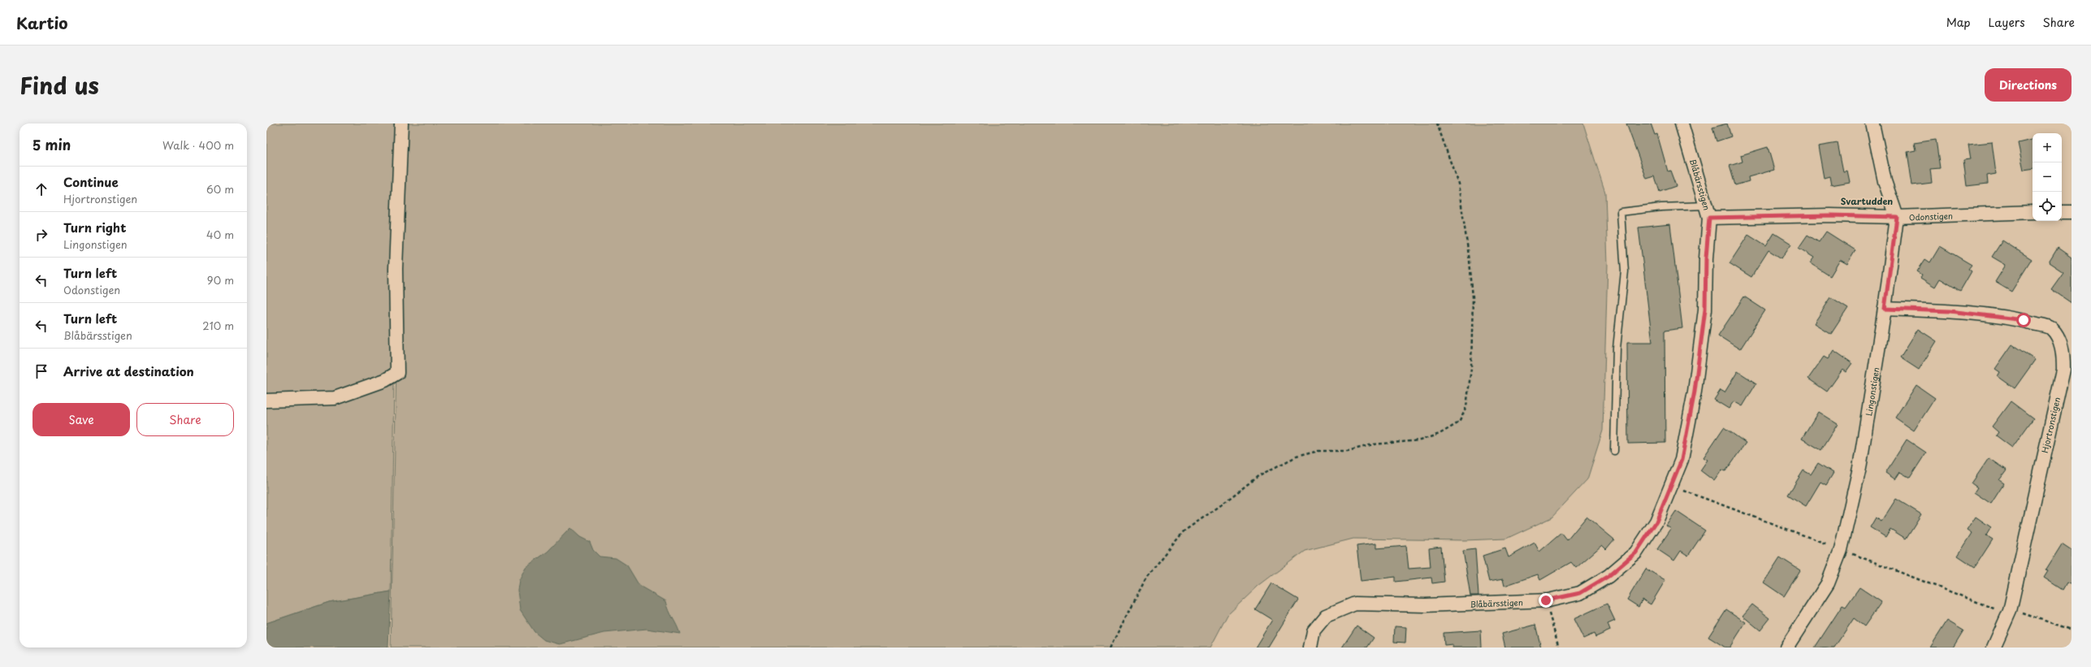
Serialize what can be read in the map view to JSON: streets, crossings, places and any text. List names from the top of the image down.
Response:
{
  "streets": {
    "street": [
      "Blåbärsstigen",
      "Odonstigen",
      "Lingonstigen",
      "Hjortronstigen"
    ]
  },
  "crossings": [
    ["Blåbärsstigen", "Odonstigen"],
    ["Odonstigen", "Lingonstigen"],
    ["Lingonstigen", "Hjortronstigen"]
  ],
  "districts": ["Svartudden"],
  "page": {
    "header": "Kartio",
    "nav": ["Map", "Layers", "Share"],
    "title": "Find us",
    "buttons": [
      "Directions",
      ["Save", "Share"]
    ],
    "heading": ["5 min", "Walk · 400 m"],
    "map_buttons": ["+", "−"],
    "list": [
      ["Continue", "Hjortronstigen", "60 m"],
      ["Turn right", "Lingonstigen", "40 m"],
      ["Turn left", "Odonstigen", "90 m"],
      ["Turn left", "Blåbärsstigen", "210 m"],
      "Arrive at destination"
    ]
  }
}
